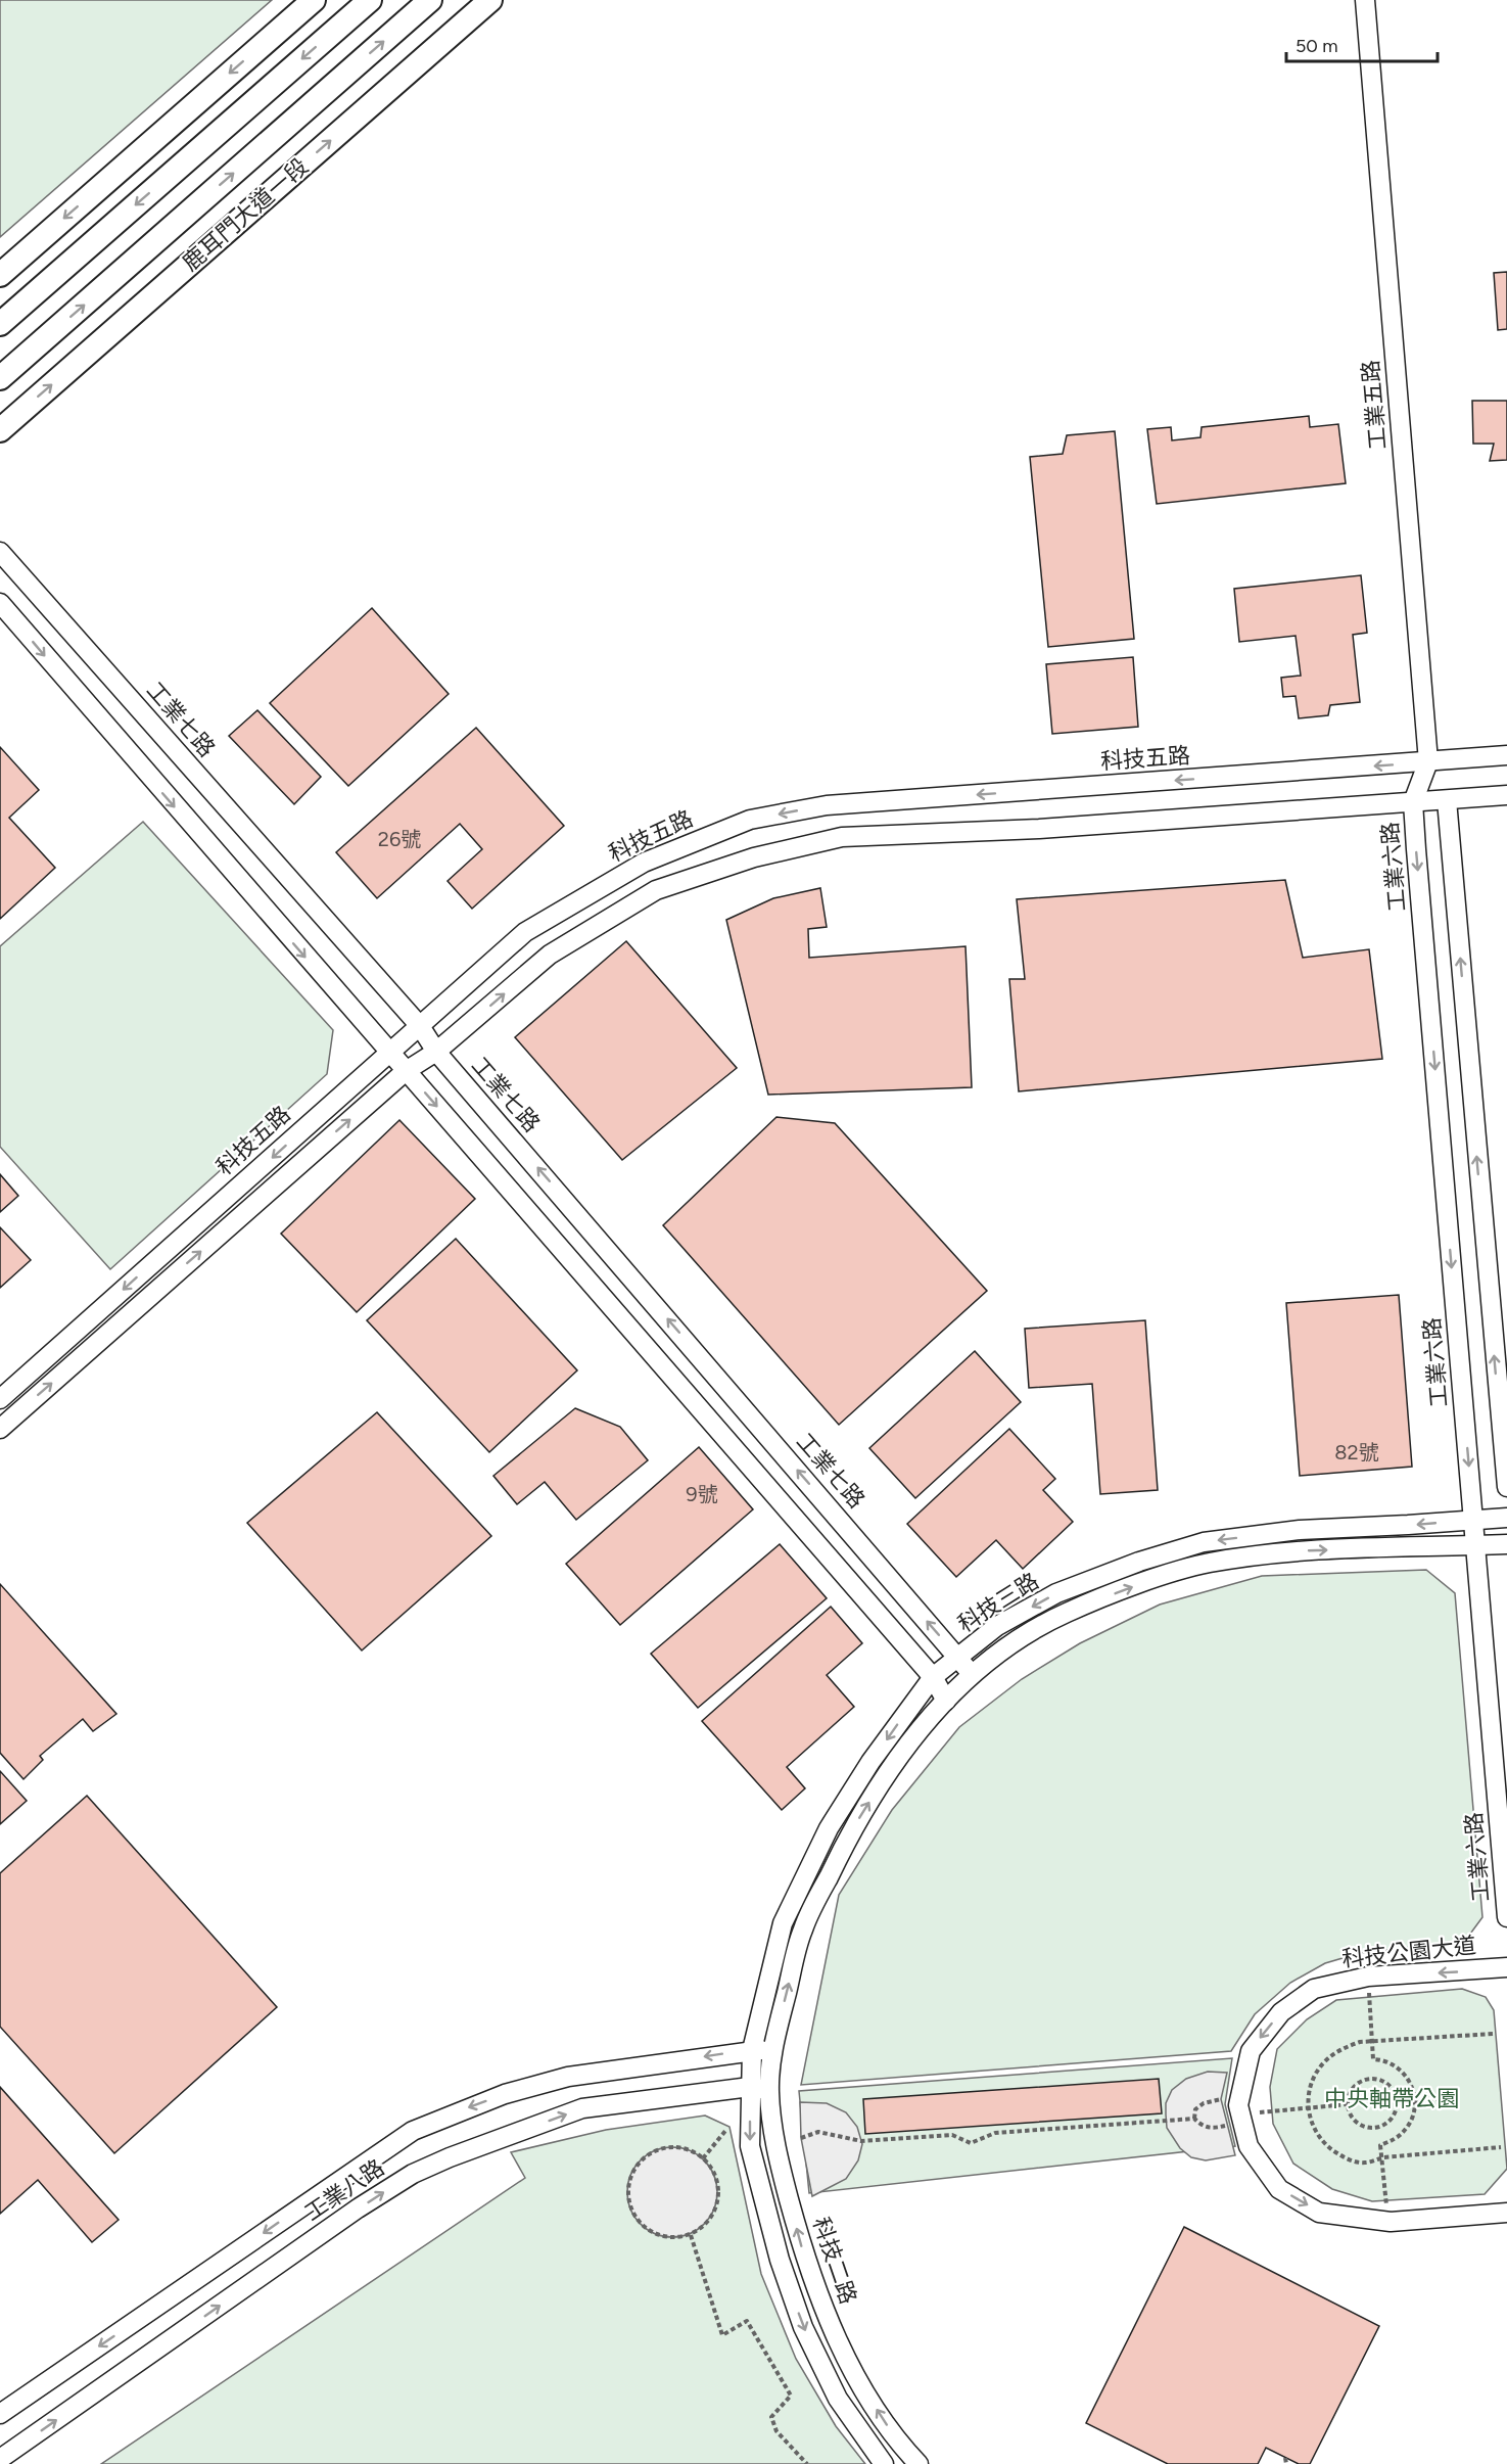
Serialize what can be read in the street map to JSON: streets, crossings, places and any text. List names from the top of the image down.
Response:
{
  "streets": {
    "street": [
      "鹿耳門大道一段",
      "工業五路",
      "工業七路",
      "科技五路",
      "工業六路",
      "科技三路",
      "科技公園大道",
      "工業八路",
      "科技二路"
    ]
  },
  "crossings": [
    ["工業五路", "科技五路"],
    ["工業五路", "工業六路"],
    ["工業七路", "科技五路"],
    ["工業七路", "科技三路"],
    ["科技五路", "工業六路"],
    ["工業六路", "科技三路"],
    ["科技三路", "工業八路"],
    ["科技三路", "科技二路"],
    ["工業八路", "科技二路"]
  ],
  "parks": ["中央軸帶公園"],
  "house_numbers": ["26號", "82號", "9號"],
  "scale_bar": "50 m"
}
